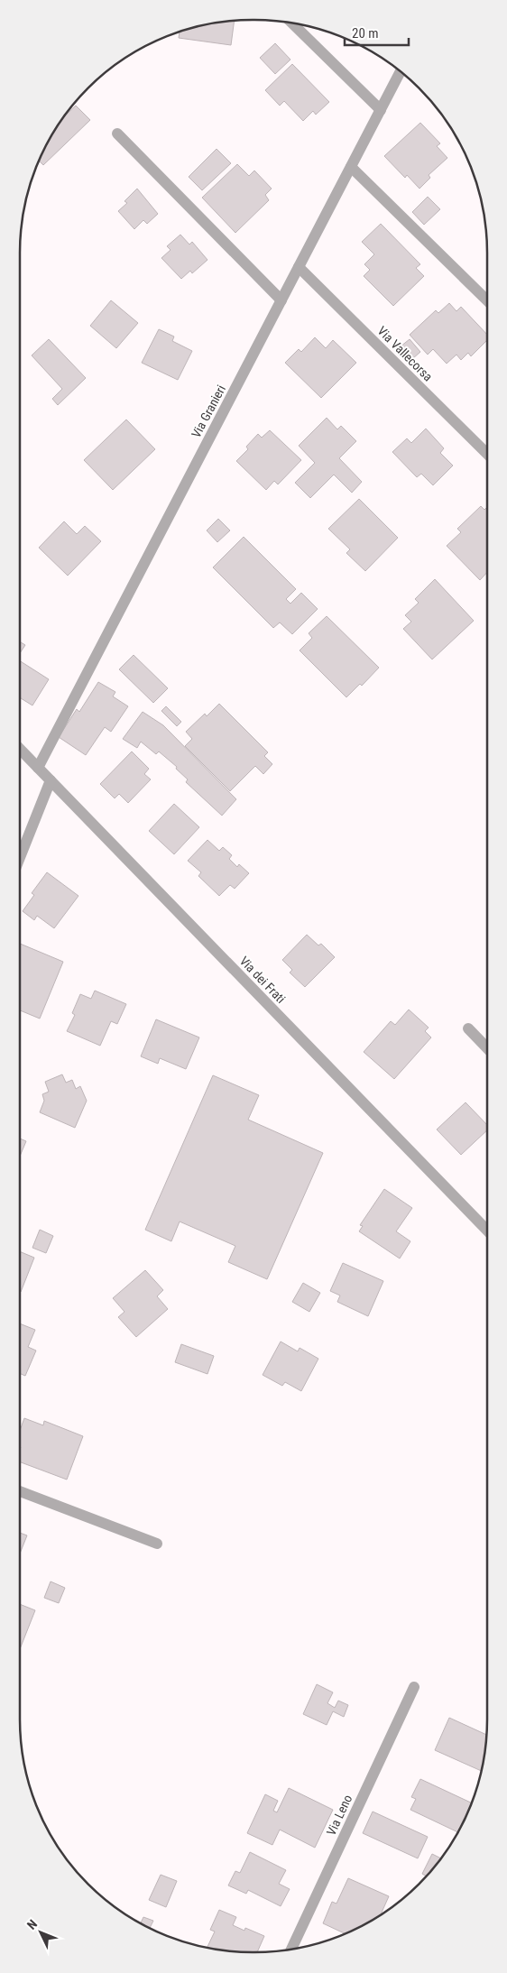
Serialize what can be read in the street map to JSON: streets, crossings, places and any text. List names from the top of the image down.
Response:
{
  "streets": {
    "street": [
      "Via Vallecorsa",
      "Via Granieri",
      "Via dei Frati",
      "Via Leno"
    ]
  },
  "crossings": [
    ["Via Vallecorsa", "Via Granieri"],
    ["Via Granieri", "Via dei Frati"]
  ],
  "scale_bar": "20 m",
  "north": "top left"
}
